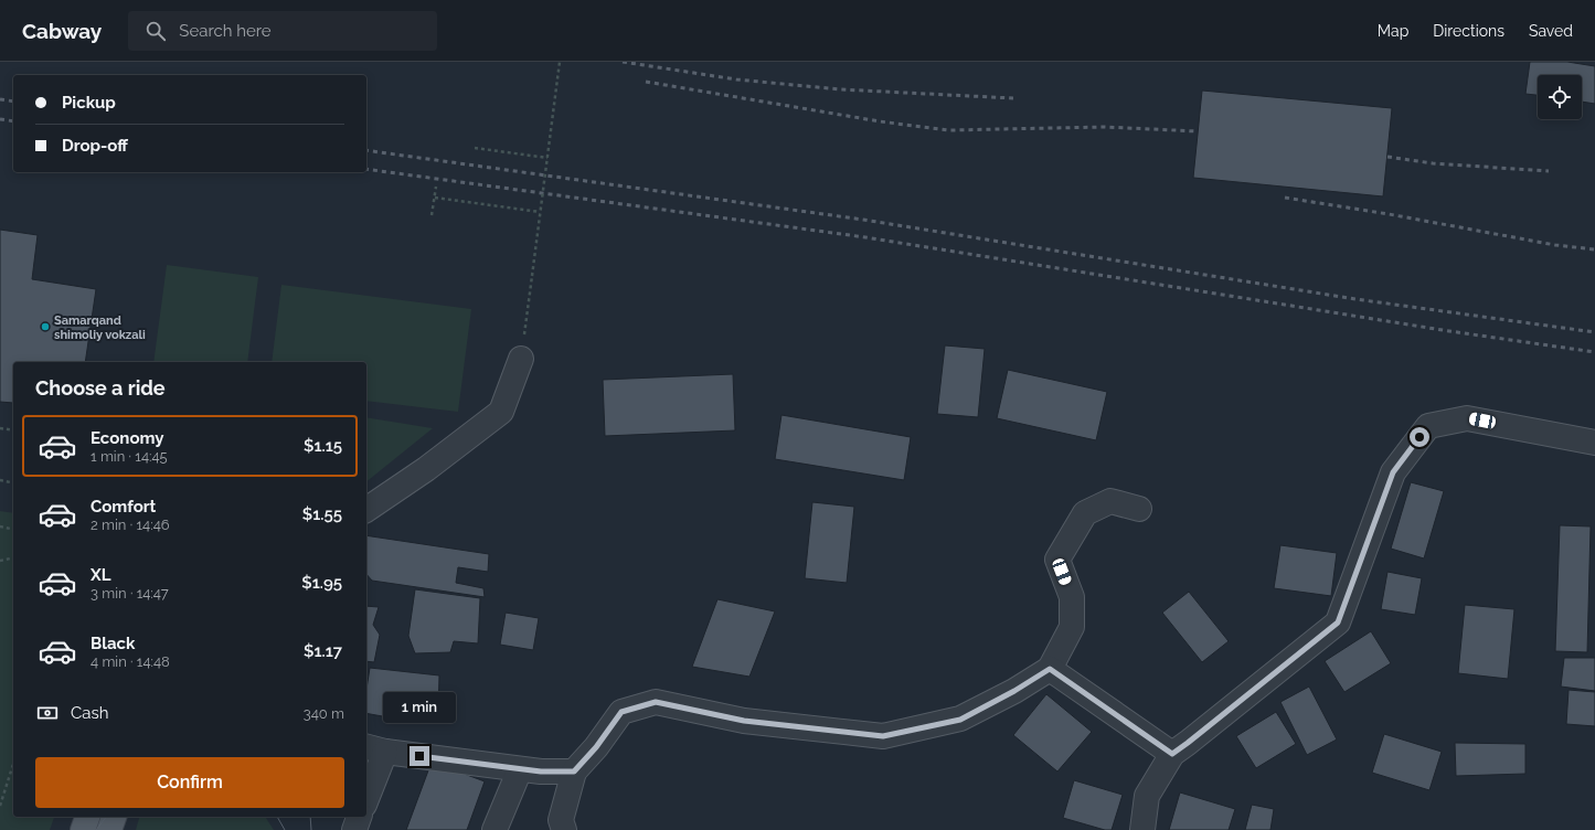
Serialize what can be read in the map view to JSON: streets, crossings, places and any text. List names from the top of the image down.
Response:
{
  "places": ["Samarqand shimoliy vokzali"],
  "page": {
    "header": "Cabway",
    "search": "Search here",
    "nav": ["Map", "Directions", "Saved"],
    "banner": ["Pickup", "Drop-off"],
    "heading": "Choose a ride",
    "list": [
      {
        "name": "Economy",
        "note": "1 min · 14:45",
        "value": "$1.15"
      },
      {
        "name": "Comfort",
        "note": "2 min · 14:46",
        "value": "$1.55"
      },
      {
        "name": "XL",
        "note": "3 min · 14:47",
        "value": "$1.95"
      },
      {
        "name": "Black",
        "note": "4 min · 14:48",
        "value": "$1.17"
      }
    ],
    "pay": ["Cash", "340 m"],
    "bubble": "1 min",
    "buttons": "Confirm"
  }
}
